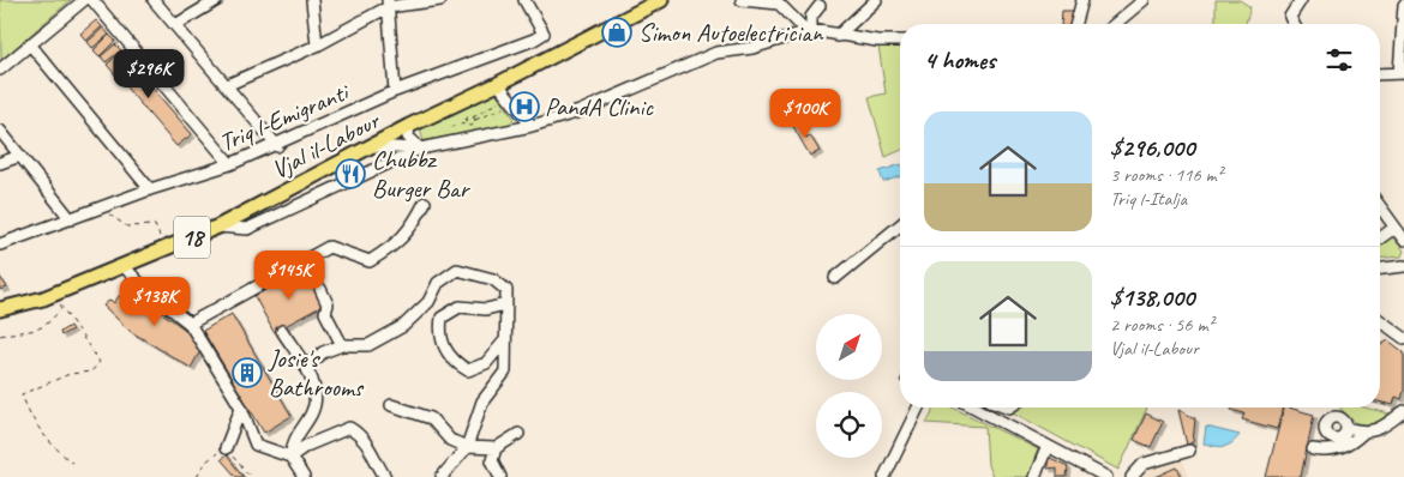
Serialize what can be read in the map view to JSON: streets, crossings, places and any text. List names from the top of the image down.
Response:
{
  "streets": {
    "main road": ["Vjal il-Labour", "18"],
    "street": ["Triq l-Emigranti"]
  },
  "places": {
    "shop": ["Simon Autoelectrician"],
    "hospital": ["PandA Clinic"],
    "restaurant": ["Chubbz Burger Bar"],
    "building": ["Josie's Bathrooms"]
  },
  "north": "top right",
  "page": {
    "heading": "4 homes",
    "price": [
      "$296K",
      "$100K",
      "$145K",
      "$138K"
    ],
    "list": [
      {
        "name": "$296,000",
        "note": "3 rooms · 116 m² · Triq l-Italja"
      },
      {
        "name": "$138,000",
        "note": "2 rooms · 56 m² · Vjal il-Labour"
      }
    ]
  }
}
